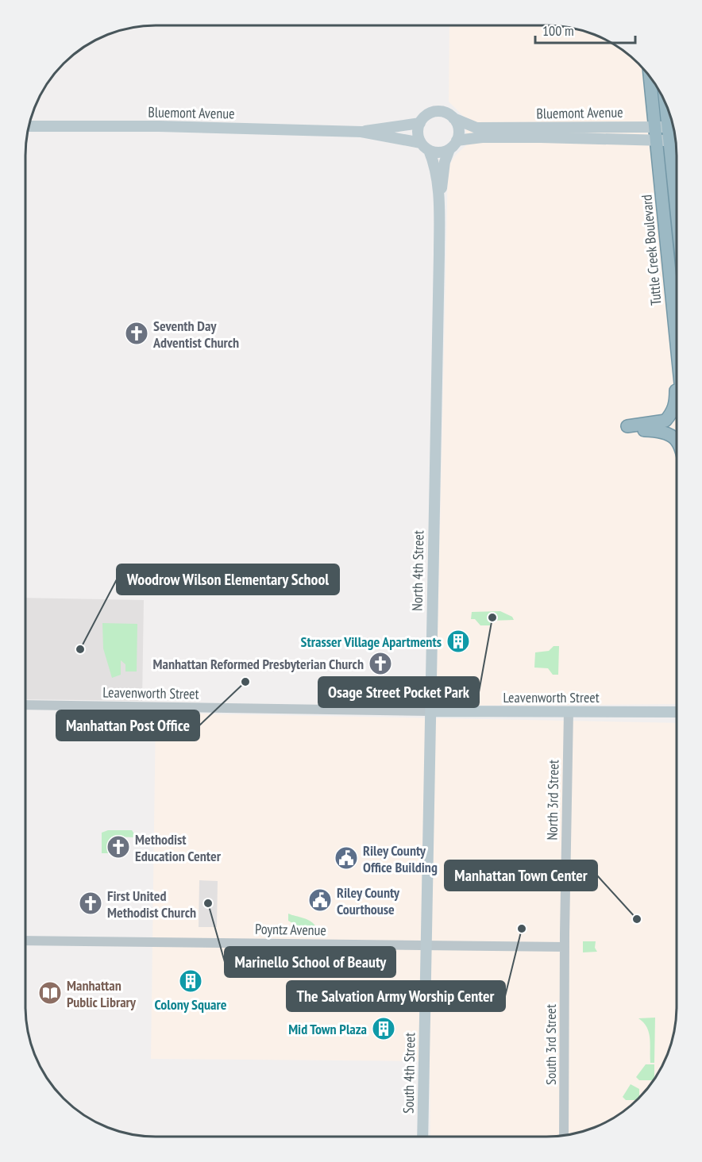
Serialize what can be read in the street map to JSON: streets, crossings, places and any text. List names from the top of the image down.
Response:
{
  "streets": {
    "highway": ["Tuttle Creek Boulevard"],
    "main road": [
      "Bluemont Avenue",
      "North 4th Street",
      "Leavenworth Street",
      "South 4th Street"
    ],
    "street": ["North 3rd Street", "Poyntz Avenue", "South 3rd Street"]
  },
  "crossings": [
    ["Bluemont Avenue", "Tuttle Creek Boulevard"],
    ["Bluemont Avenue", "North 4th Street"],
    ["North 4th Street", "Leavenworth Street"],
    ["North 4th Street", "Poyntz Avenue"],
    ["North 4th Street", "South 4th Street"],
    ["Leavenworth Street", "North 3rd Street"],
    ["North 3rd Street", "Poyntz Avenue"],
    ["North 3rd Street", "South 3rd Street"],
    ["Poyntz Avenue", "South 3rd Street"],
    ["Poyntz Avenue", "South 4th Street"]
  ],
  "places": {
    "church": [
      "Seventh Day Adventist Church",
      "Manhattan Reformed Presbyterian Church",
      "Methodist Education Center",
      "First United Methodist Church"
    ],
    "other": [
      "Osage Street Pocket Park",
      "Woodrow Wilson Elementary School",
      "Manhattan Post Office",
      "Marinello School of Beauty",
      "Manhattan Town Center",
      "The Salvation Army Worship Center"
    ],
    "building": ["Strasser Village Apartments", "Colony Square", "Mid Town Plaza"],
    "public building": ["Riley County Office Building", "Riley County Courthouse"],
    "library": ["Manhattan Public Library"]
  },
  "scale_bar": "100 m"
}
